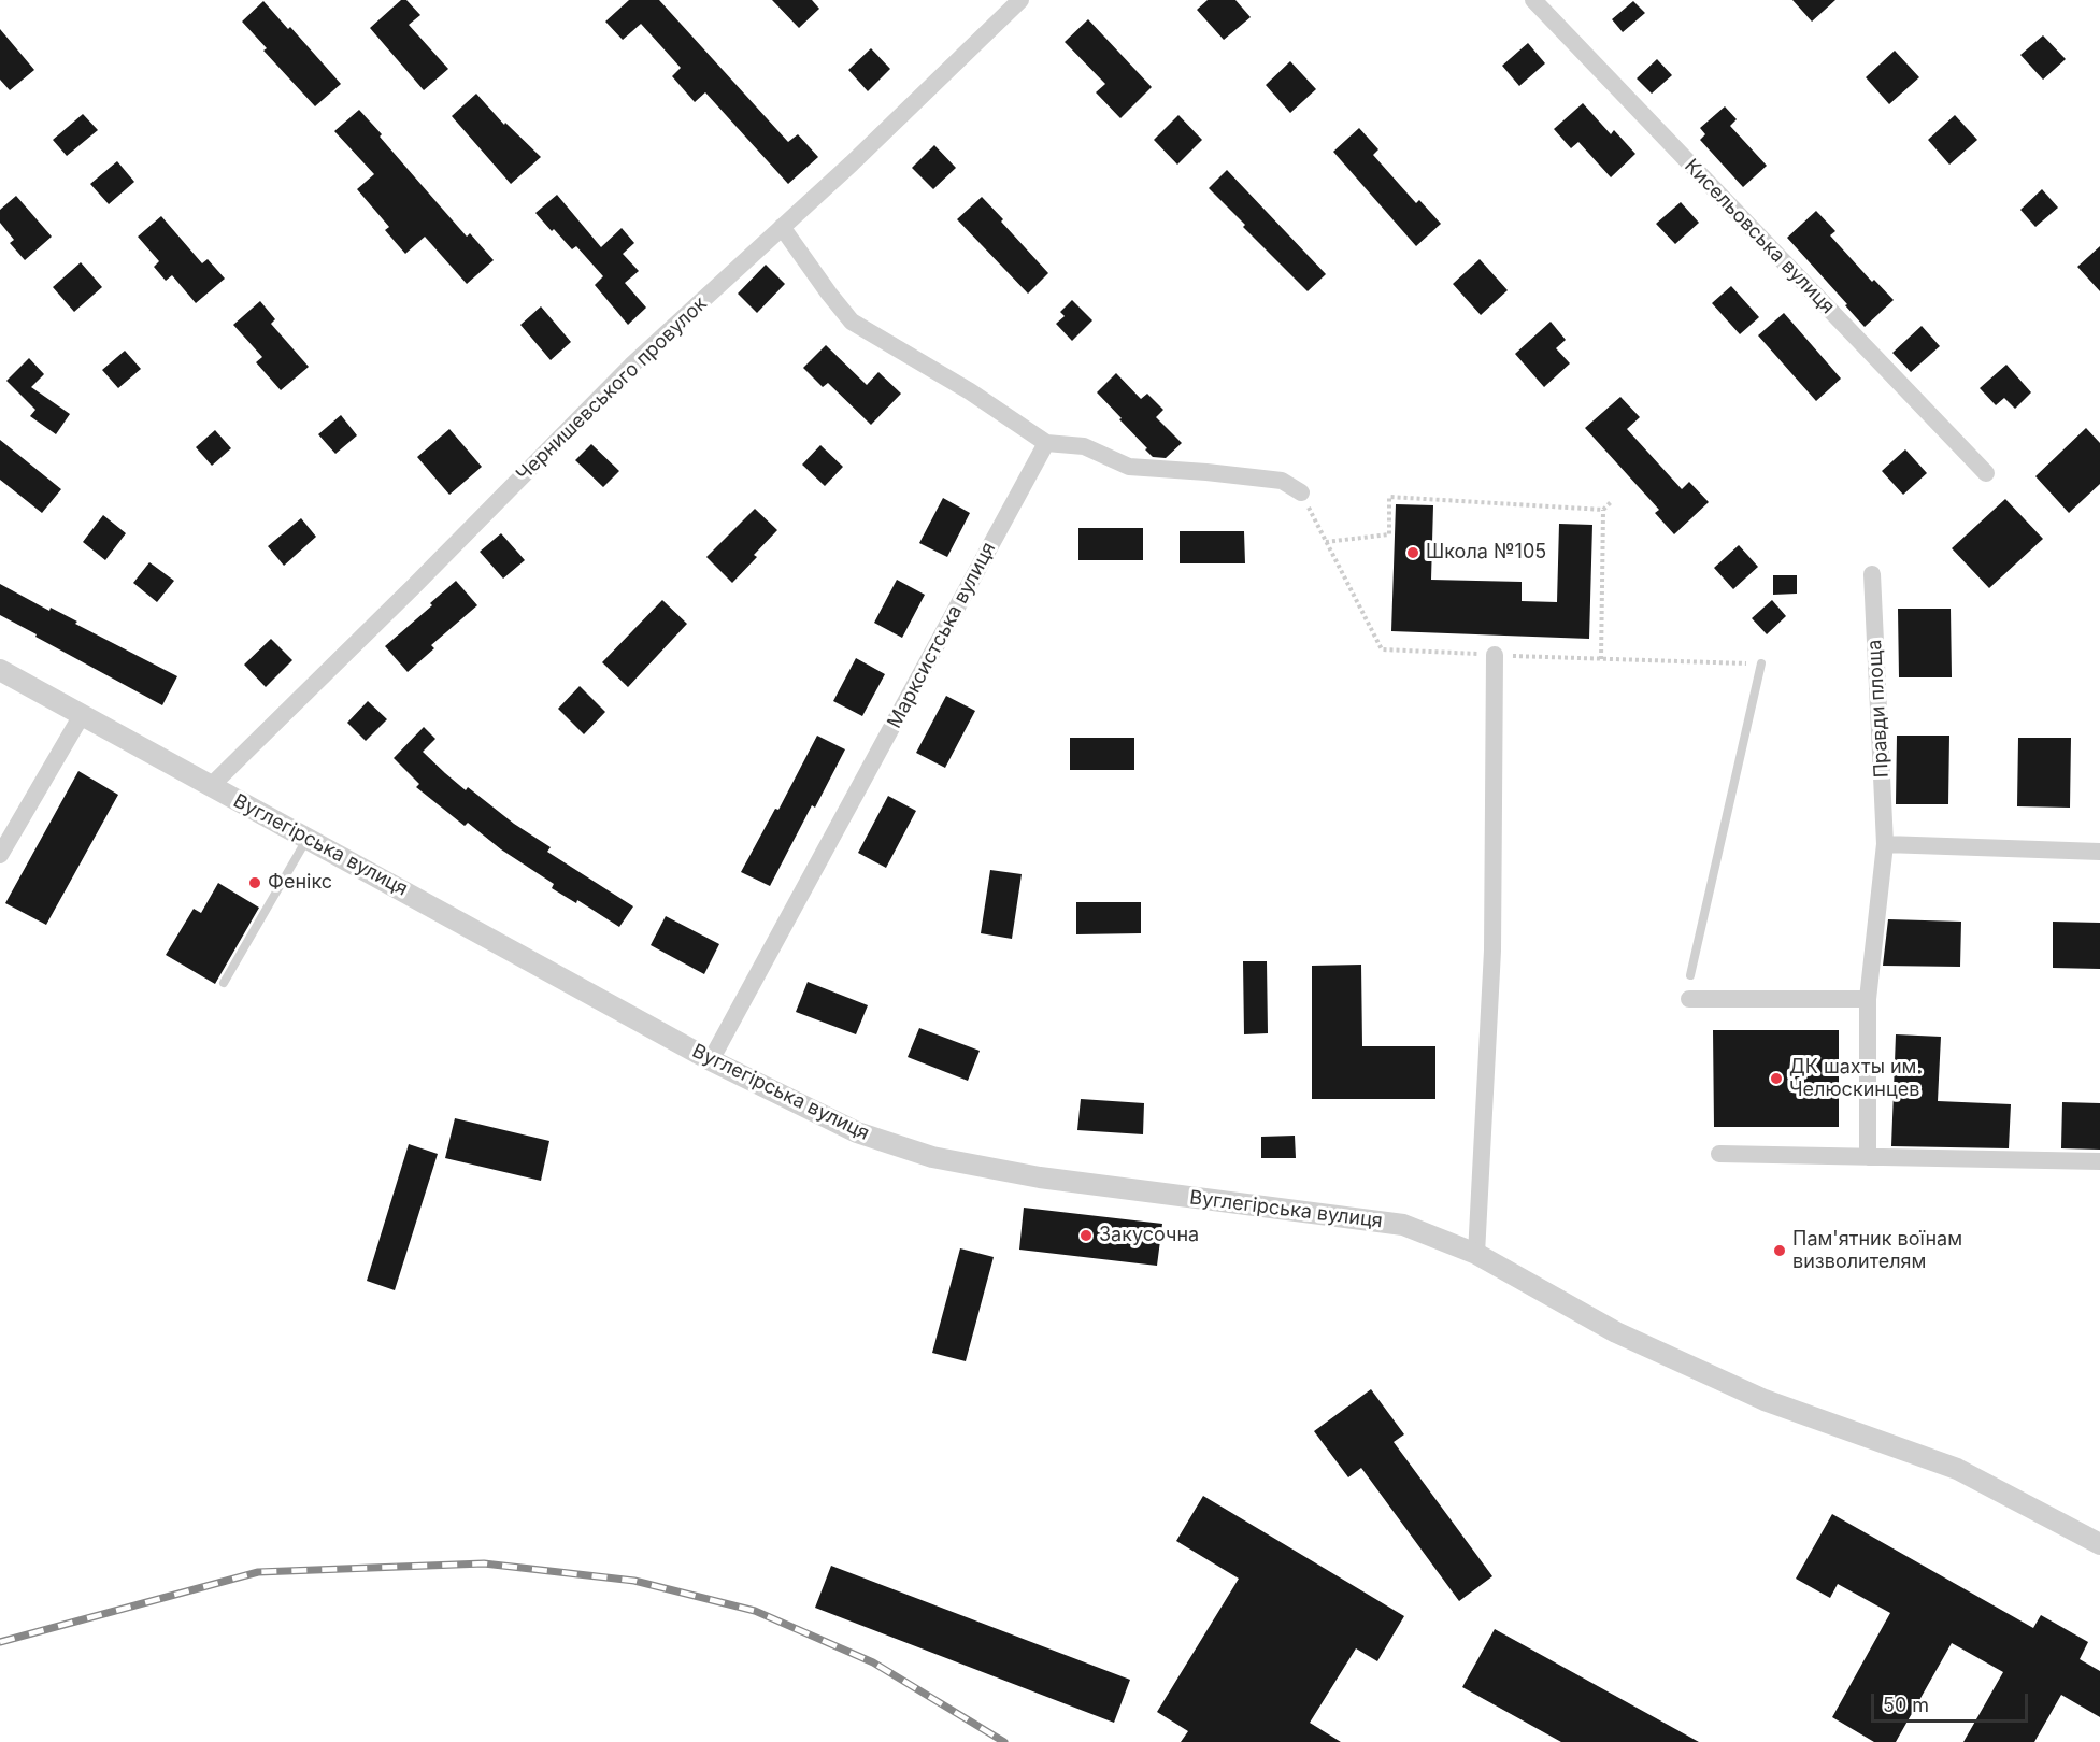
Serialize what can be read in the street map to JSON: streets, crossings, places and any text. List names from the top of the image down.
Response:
{
  "streets": {
    "street": [
      "Кисельовська вулиця",
      "Чернишевського провулок",
      "Марксистська вулиця",
      "Правди площа",
      "Вуглегірська вулиця"
    ]
  },
  "crossings": [
    ["Чернишевського провулок", "Вуглегірська вулиця"],
    ["Марксистська вулиця", "Вуглегірська вулиця"]
  ],
  "places": [
    "Школа №105",
    "Фенікс",
    "ДК шахты им. Челюскинцев",
    "Закусочна",
    "Пам'ятник воїнам визволителям"
  ],
  "scale_bar": "50 m"
}
